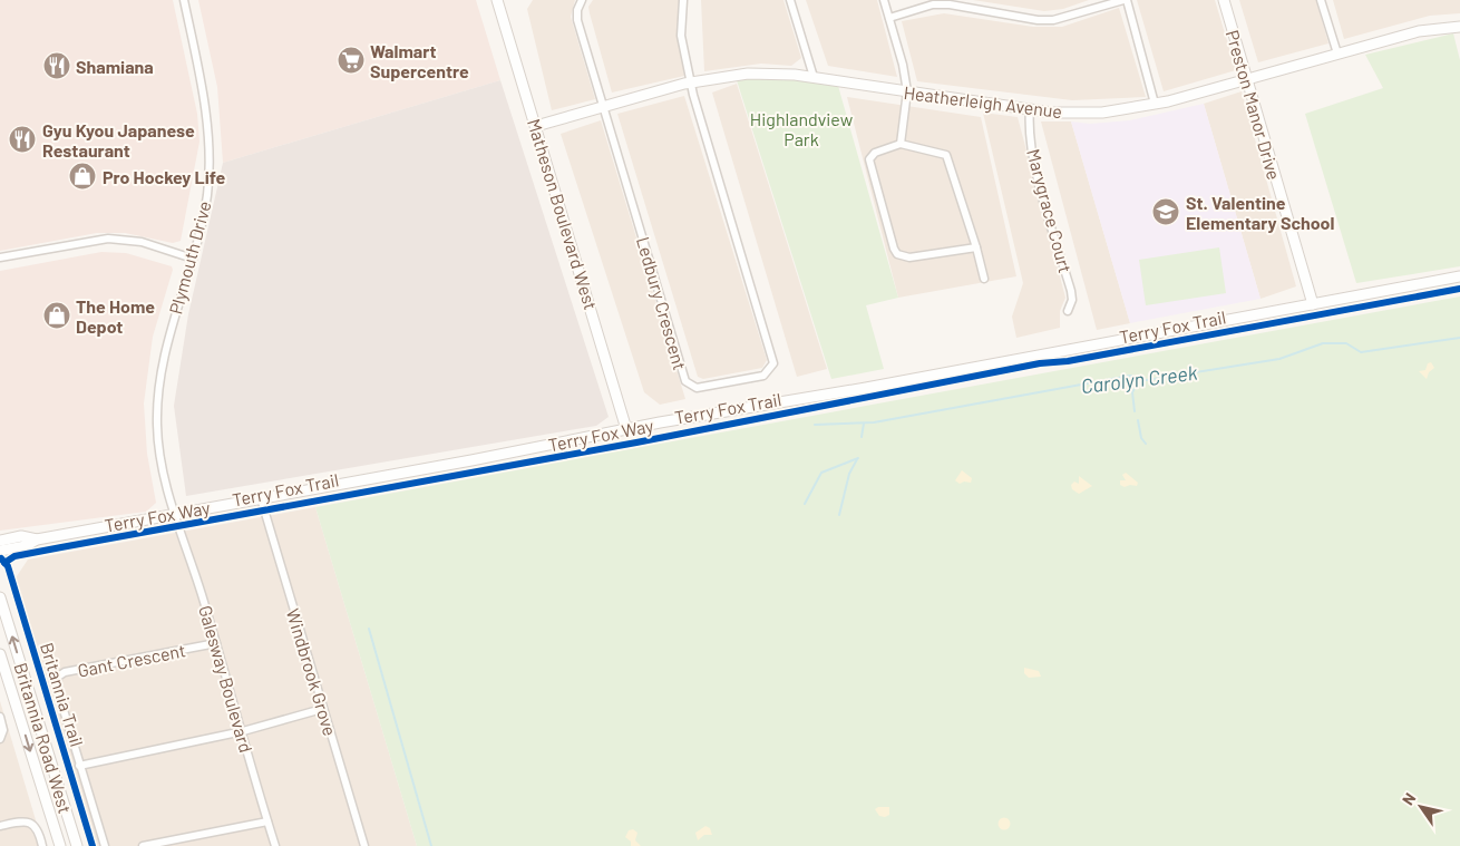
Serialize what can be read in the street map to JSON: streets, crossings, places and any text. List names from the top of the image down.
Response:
{
  "streets": {
    "street": [
      "Heatherleigh Avenue",
      "Preston Manor Drive",
      "Marygrace Court",
      "Matheson Boulevard West",
      "Plymouth Drive",
      "Ledbury Crescent",
      "Terry Fox Way",
      "Gant Crescent",
      "Windbrook Grove",
      "Galesway Boulevard",
      "Britannia Road West"
    ],
    "cycle path": ["Terry Fox Trail", "Britannia Trail"]
  },
  "crossings": [
    ["Heatherleigh Avenue", "Preston Manor Drive"],
    ["Heatherleigh Avenue", "Marygrace Court"],
    ["Heatherleigh Avenue", "Matheson Boulevard West"],
    ["Heatherleigh Avenue", "Ledbury Crescent"],
    ["Preston Manor Drive", "Terry Fox Way"],
    ["Matheson Boulevard West", "Terry Fox Way"],
    ["Plymouth Drive", "Terry Fox Way"],
    ["Plymouth Drive", "Galesway Boulevard"],
    ["Terry Fox Way", "Windbrook Grove"],
    ["Terry Fox Way", "Galesway Boulevard"],
    ["Gant Crescent", "Galesway Boulevard"]
  ],
  "water": ["Carolyn Creek"],
  "parks": ["Highlandview Park"],
  "places": {
    "supermarket": ["Walmart Supercentre"],
    "restaurant": ["Shamiana", "Gyu Kyou Japanese Restaurant"],
    "shop": ["Pro Hockey Life", "The Home Depot"],
    "school or university": ["St. Valentine Elementary School"]
  },
  "north": "top left"
}
